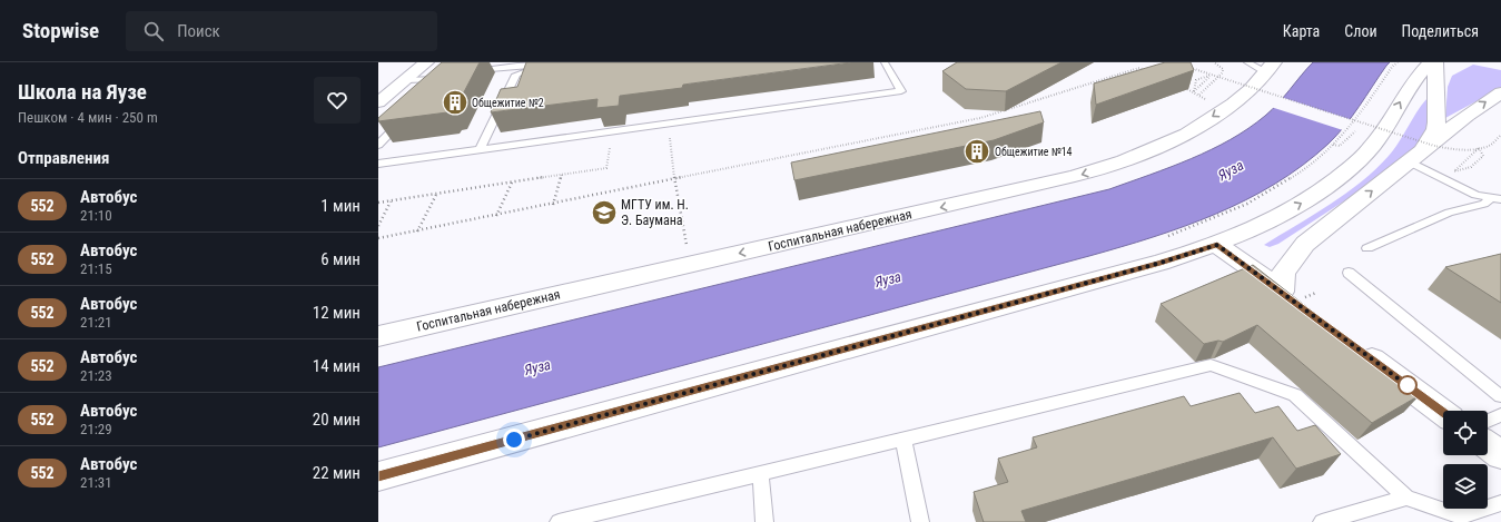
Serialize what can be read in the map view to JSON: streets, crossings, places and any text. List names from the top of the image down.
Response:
{
  "streets": {
    "main road": ["Госпитальная набережная"]
  },
  "water": ["Яуза"],
  "places": {
    "building": ["Общежитие №2", "Общежитие №14"],
    "school or university": ["МГТУ им. Н. Э. Баумана"]
  },
  "lines": ["bus line 552"],
  "page": {
    "header": "Stopwise",
    "search": "Поиск",
    "nav": ["Карта", "Слои", "Поделиться"],
    "heading": [
      ["Школа на Яузе", "Пешком · 4 мин · 250 m"],
      "Отправления"
    ],
    "list": [
      {
        "mark": "552",
        "name": "Автобус",
        "note": "21:10",
        "value": "1 мин"
      },
      {
        "mark": "552",
        "name": "Автобус",
        "note": "21:15",
        "value": "6 мин"
      },
      {
        "mark": "552",
        "name": "Автобус",
        "note": "21:21",
        "value": "12 мин"
      },
      {
        "mark": "552",
        "name": "Автобус",
        "note": "21:23",
        "value": "14 мин"
      },
      {
        "mark": "552",
        "name": "Автобус",
        "note": "21:29",
        "value": "20 мин"
      },
      {
        "mark": "552",
        "name": "Автобус",
        "note": "21:31",
        "value": "22 мин"
      }
    ]
  }
}
